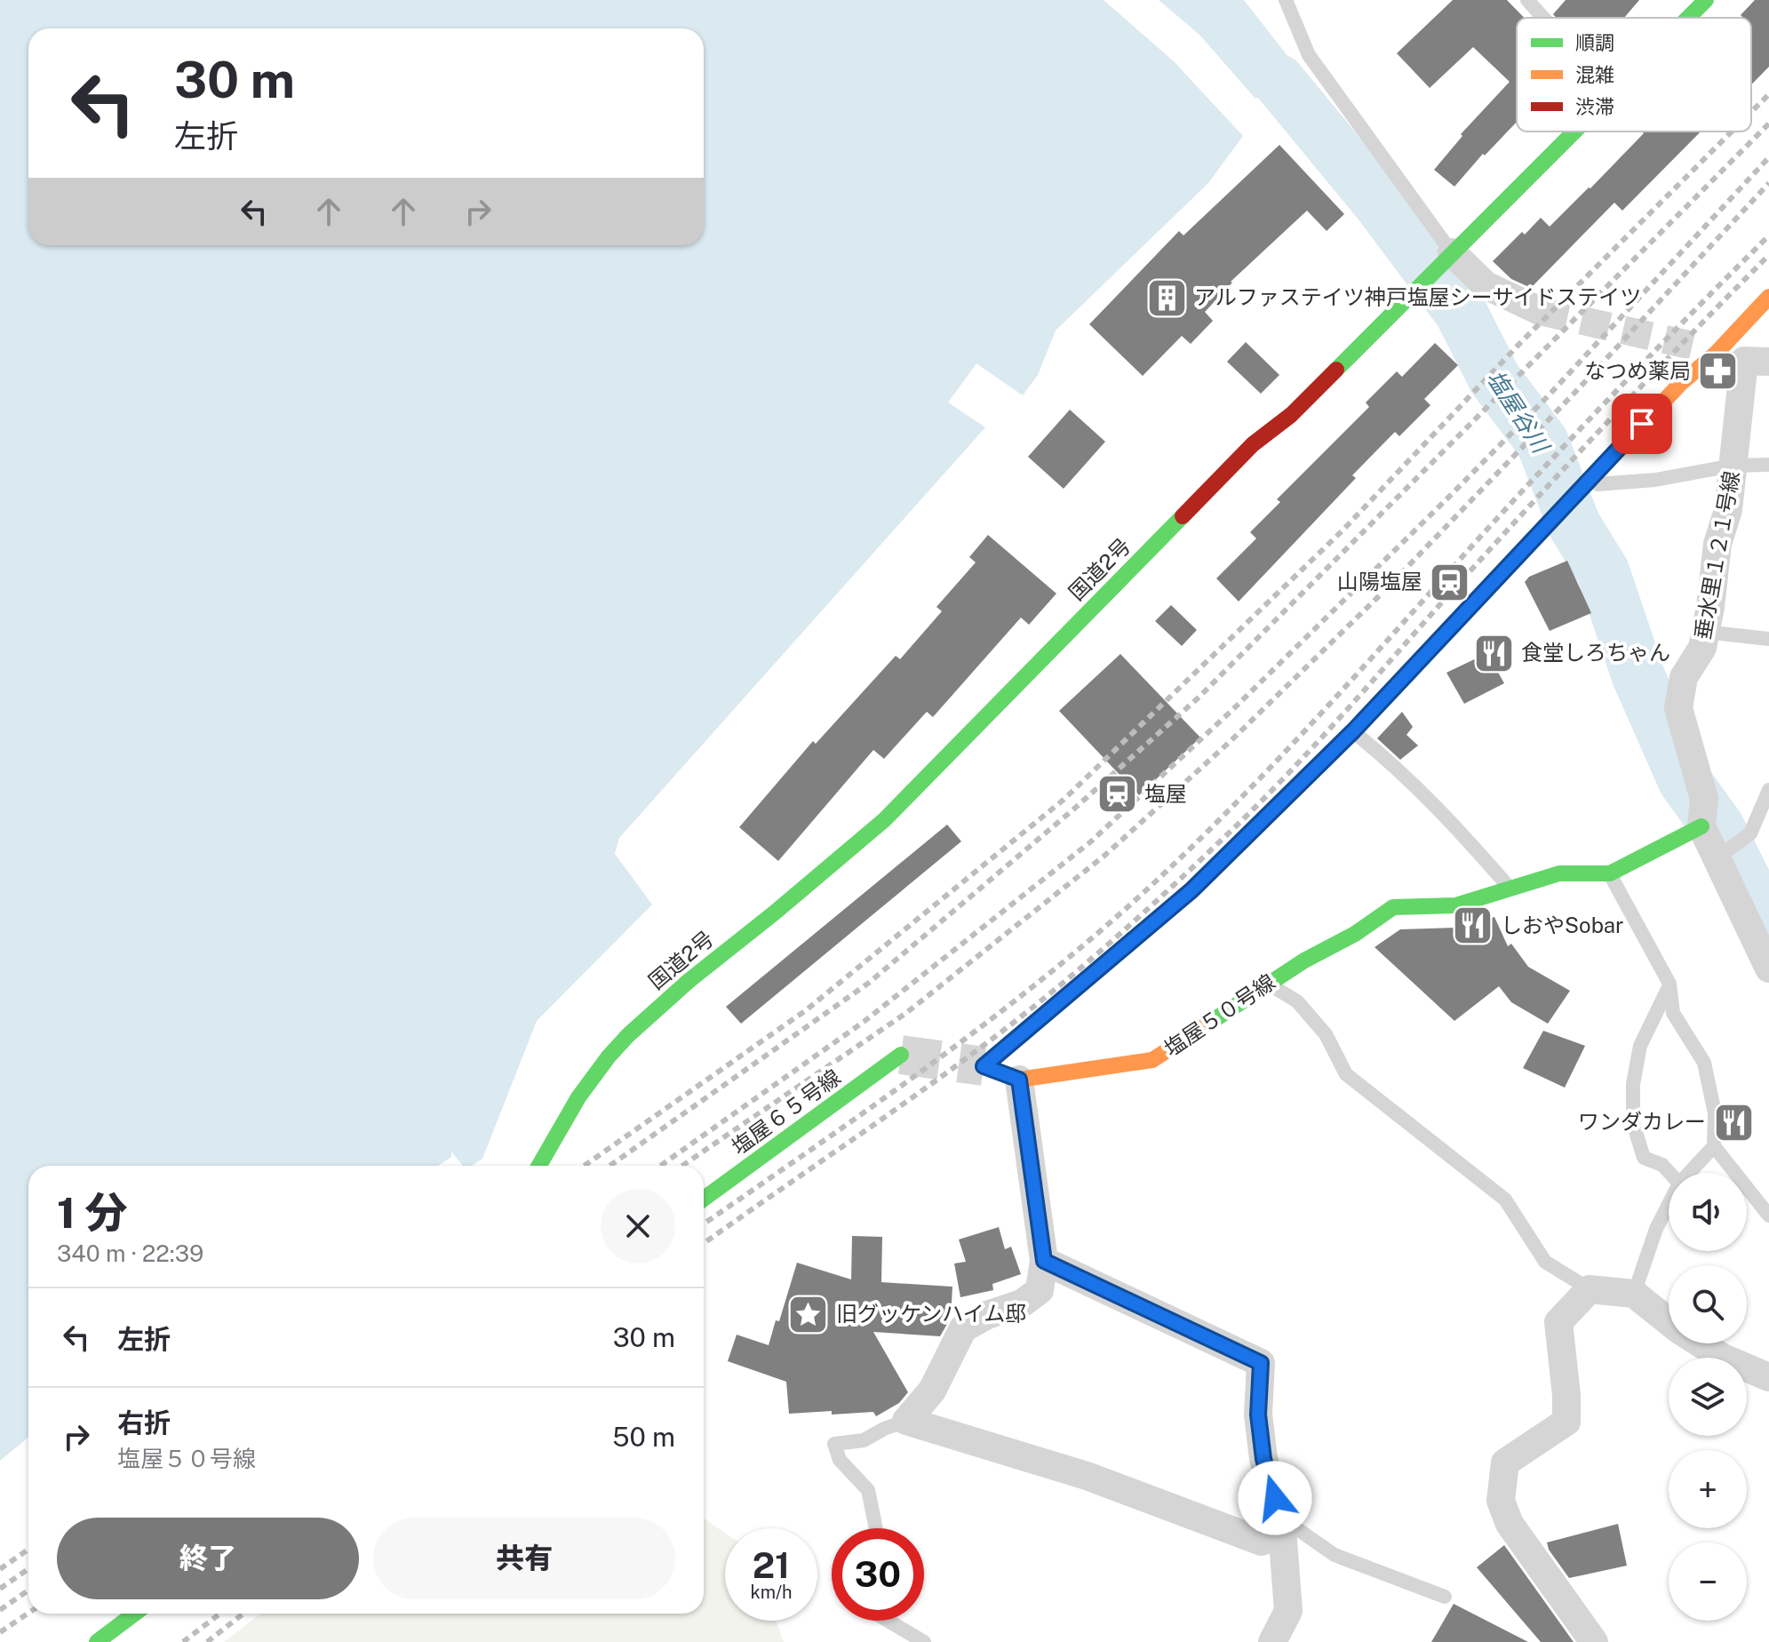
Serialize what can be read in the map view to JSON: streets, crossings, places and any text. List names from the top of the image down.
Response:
{
  "streets": {
    "main road": ["国道2号", "塩屋５０号線", "塩屋６５号線"],
    "street": ["垂水里１２１号線"]
  },
  "crossings": [
    ["垂水里１２１号線", "塩屋５０号線"]
  ],
  "water": ["塩屋谷川"],
  "places": {
    "building": ["アルファステイツ神戸塩屋シーサイドステイツ"],
    "pharmacy": ["なつめ薬局"],
    "station": ["山陽塩屋", "塩屋"],
    "restaurant": ["食堂しろちゃん", "しおやSobar", "ワンダカレー"],
    "place": ["旧グッケンハイム邸"]
  },
  "legend": ["順調", "混雑", "渋滞"],
  "page": {
    "turn": ["30 m", "左折"],
    "heading": ["1 分", "340 m · 22:39"],
    "map_buttons": ["+", "−"],
    "list": [
      {
        "name": "左折",
        "value": "30 m"
      },
      {
        "name": "右折",
        "note": "塩屋５０号線",
        "value": "50 m"
      }
    ],
    "buttons": ["終了", "共有"],
    "speed": "21 km/h",
    "limit": "30"
  }
}
